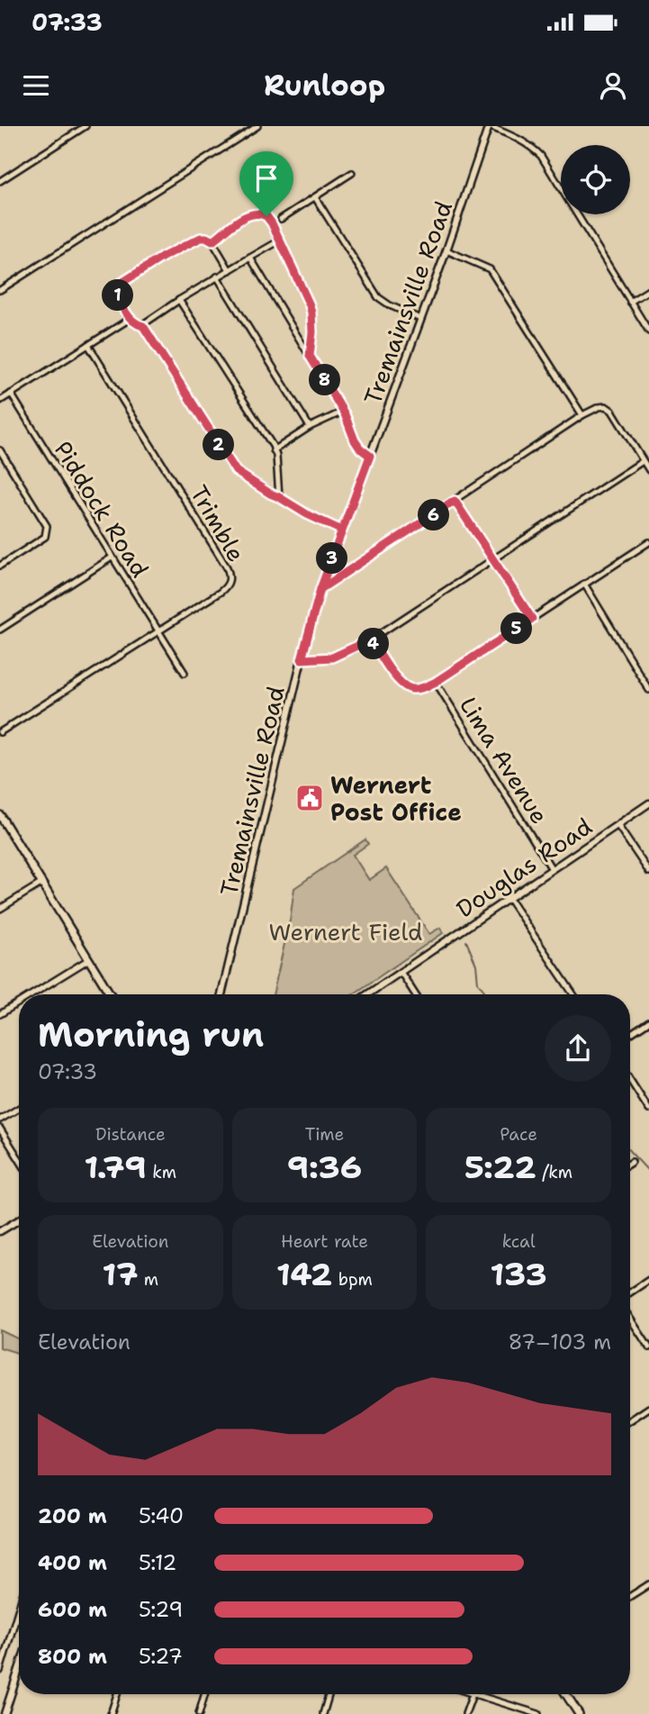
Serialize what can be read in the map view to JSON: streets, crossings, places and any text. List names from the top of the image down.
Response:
{
  "streets": {
    "street": [
      "Tremainsville Road",
      "Piddock Road",
      "Trimble",
      "Lima Avenue",
      "Douglas Road"
    ]
  },
  "crossings": [
    ["Piddock Road", "Trimble"],
    ["Lima Avenue", "Douglas Road"]
  ],
  "parks": ["Wernert Field"],
  "places": {
    "public building": ["Wernert Post Office"]
  },
  "page": {
    "status": "07:33",
    "header": "Runloop",
    "pins": [
      "1",
      "8",
      "2",
      "6",
      "3",
      "5",
      "4"
    ],
    "heading": ["Morning run", "07:33"],
    "stats": [
      ["Distance", "1.79 km"],
      ["Time", "9:36"],
      ["Pace", "5:22 /km"],
      ["Elevation", "17 m"],
      ["Heart rate", "142 bpm"],
      ["kcal", "133"]
    ],
    "chart": ["Elevation", "87–103 m"],
    "list": [
      {
        "name": "200 m",
        "note": "5:40"
      },
      {
        "name": "400 m",
        "note": "5:12"
      },
      {
        "name": "600 m",
        "note": "5:29"
      },
      {
        "name": "800 m",
        "note": "5:27"
      }
    ]
  }
}
